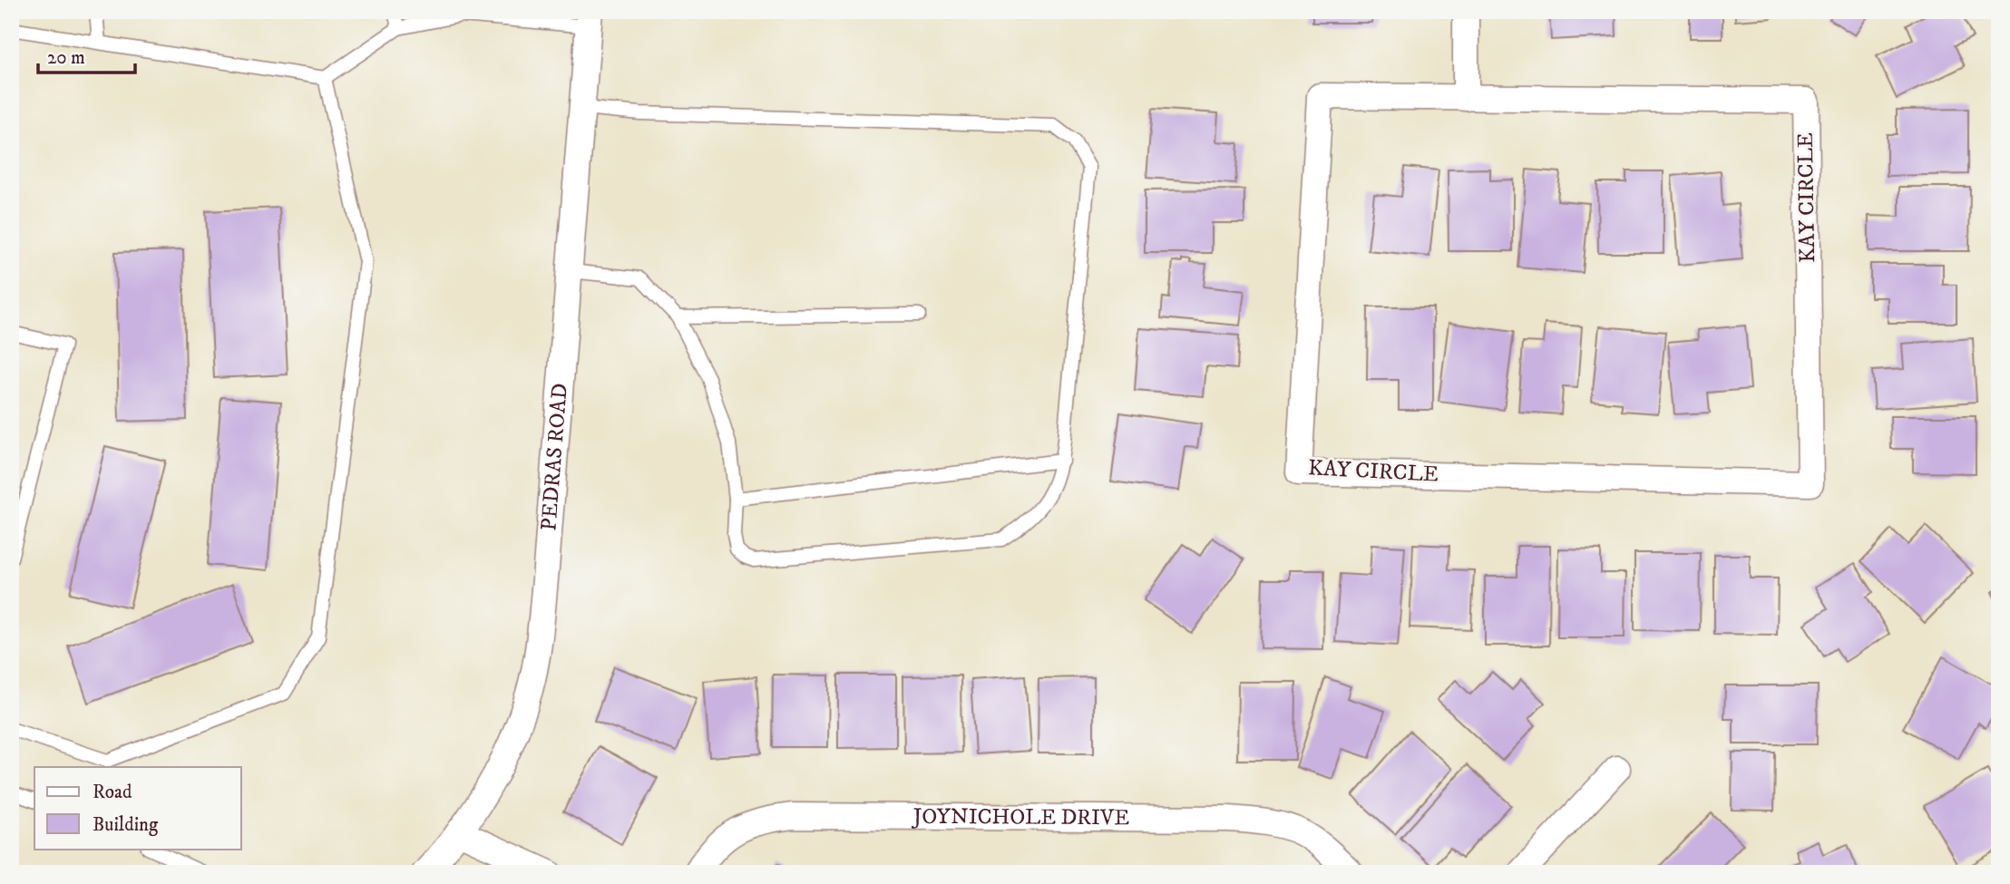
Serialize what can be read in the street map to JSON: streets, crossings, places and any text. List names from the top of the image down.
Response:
{
  "streets": {
    "street": ["KAY CIRCLE", "PEDRAS ROAD", "JOYNICHOLE DRIVE"]
  },
  "legend": ["Road", "Building"],
  "scale_bar": "20 m"
}
